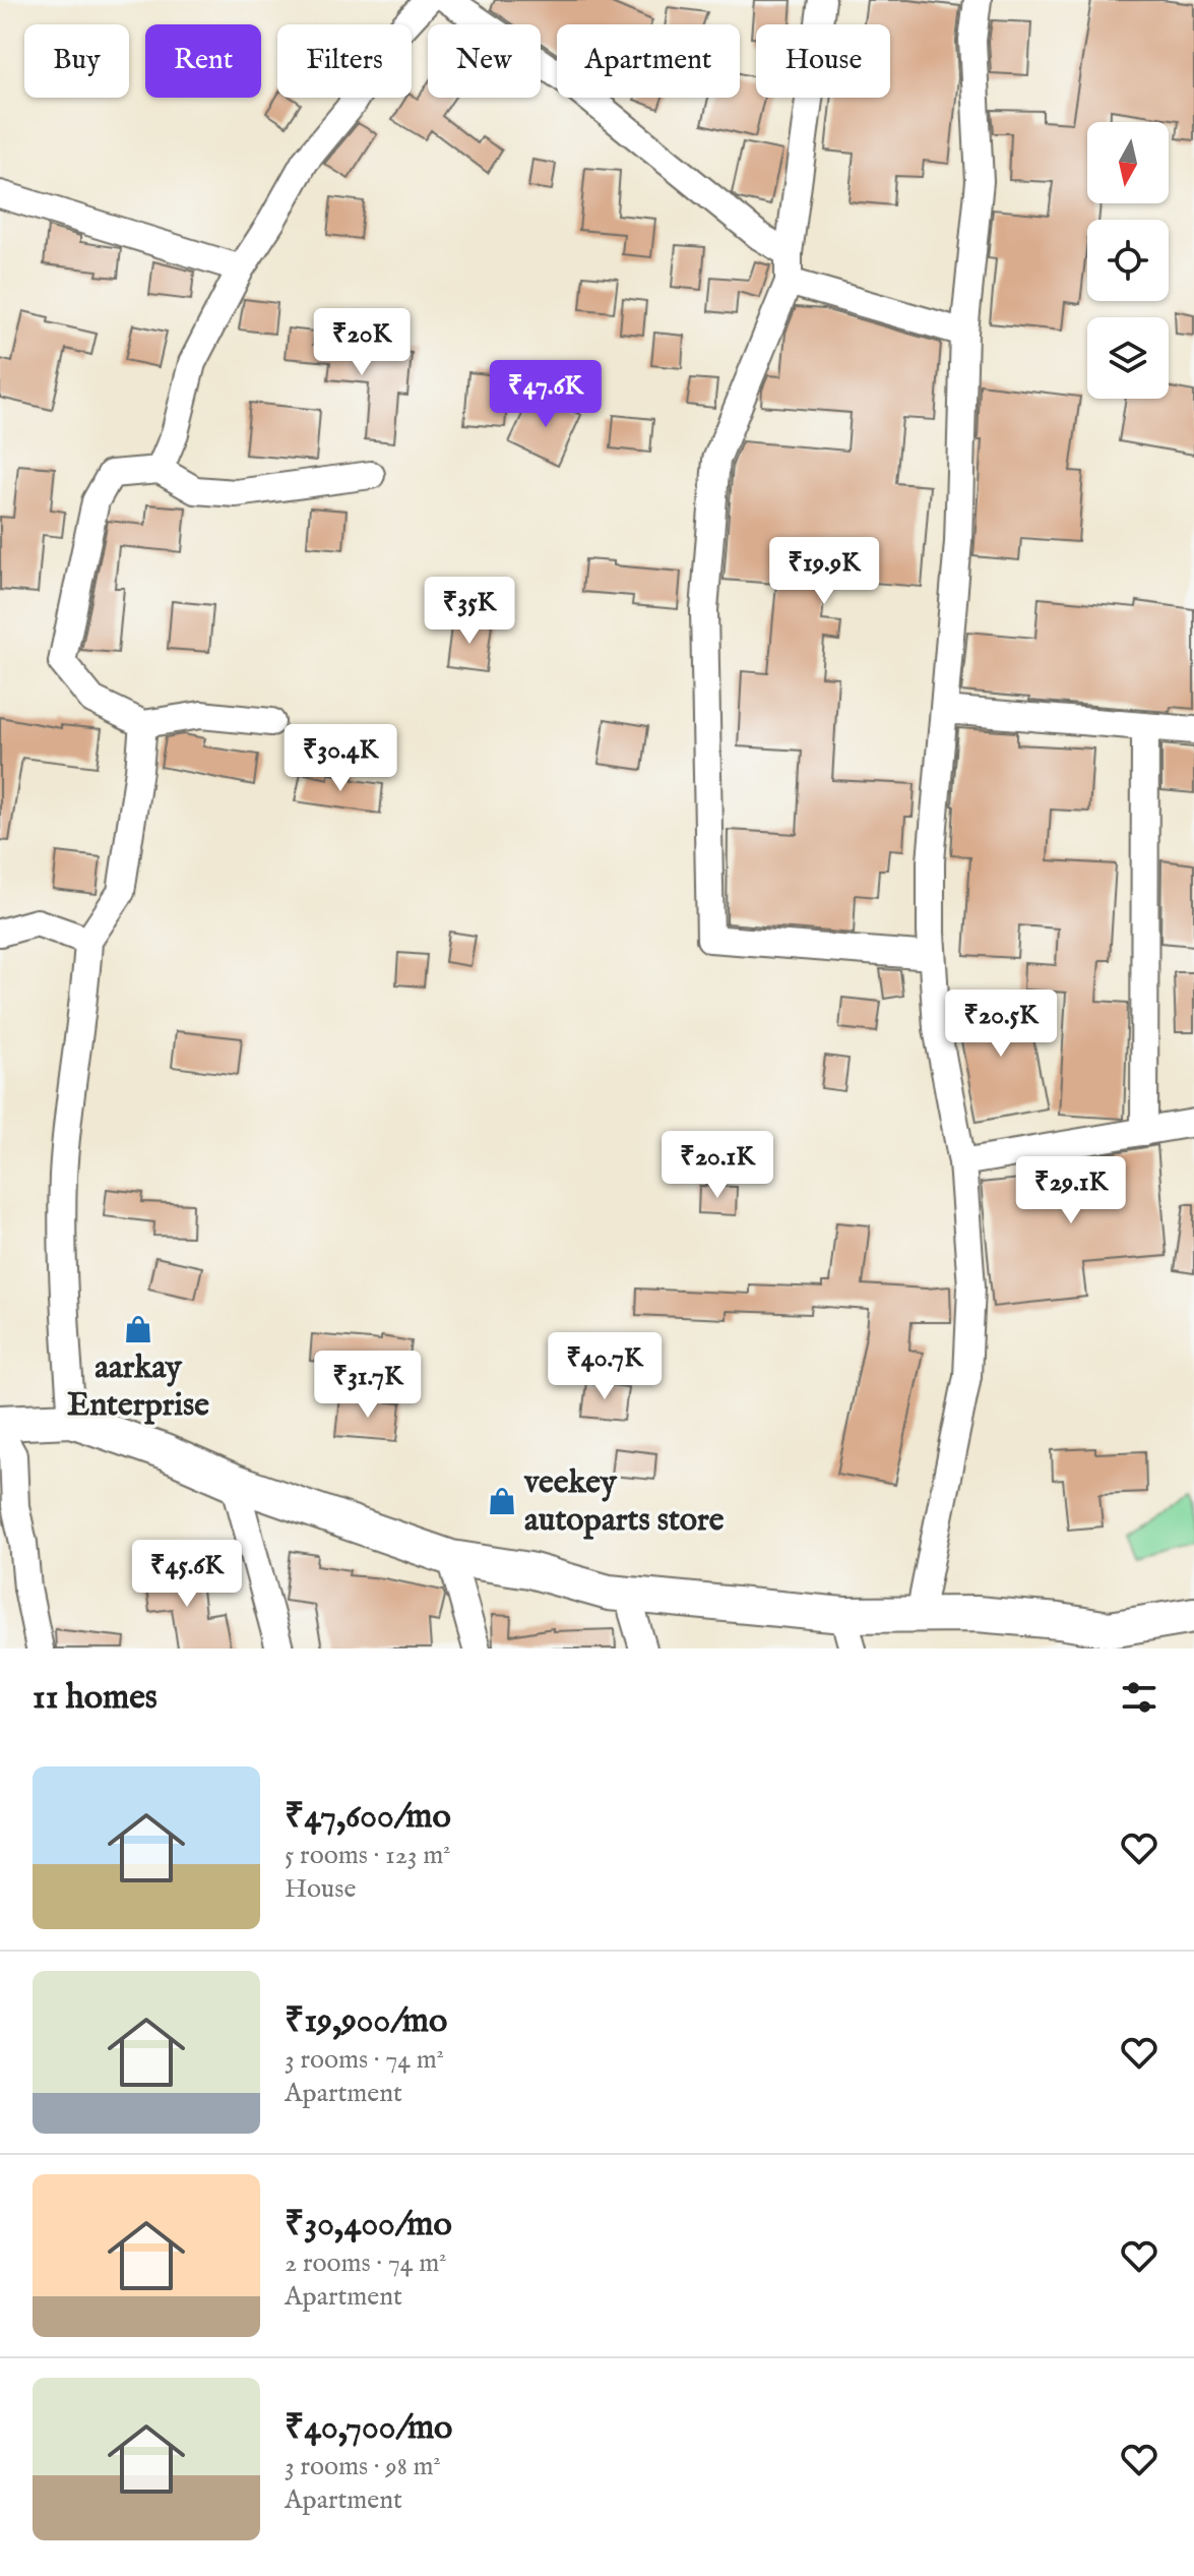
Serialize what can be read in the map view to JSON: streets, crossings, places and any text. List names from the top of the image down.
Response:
{
  "places": {
    "shop": ["aarkay Enterprise", "veekey autoparts store"]
  },
  "north": "bottom",
  "page": {
    "chip": [
      "Buy",
      "Rent",
      "Filters",
      "New",
      "Apartment",
      "House"
    ],
    "price": [
      "₹20K",
      "₹47.6K",
      "₹19.9K",
      "₹35K",
      "₹30.4K",
      "₹20.5K",
      "₹20.1K",
      "₹29.1K",
      "₹40.7K",
      "₹31.7K",
      "₹45.6K"
    ],
    "heading": "11 homes",
    "list": [
      {
        "name": "₹47,600/mo",
        "note": "5 rooms · 123 m² · House"
      },
      {
        "name": "₹19,900/mo",
        "note": "3 rooms · 74 m² · Apartment"
      },
      {
        "name": "₹30,400/mo",
        "note": "2 rooms · 74 m² · Apartment"
      },
      {
        "name": "₹40,700/mo",
        "note": "3 rooms · 98 m² · Apartment"
      }
    ]
  }
}
